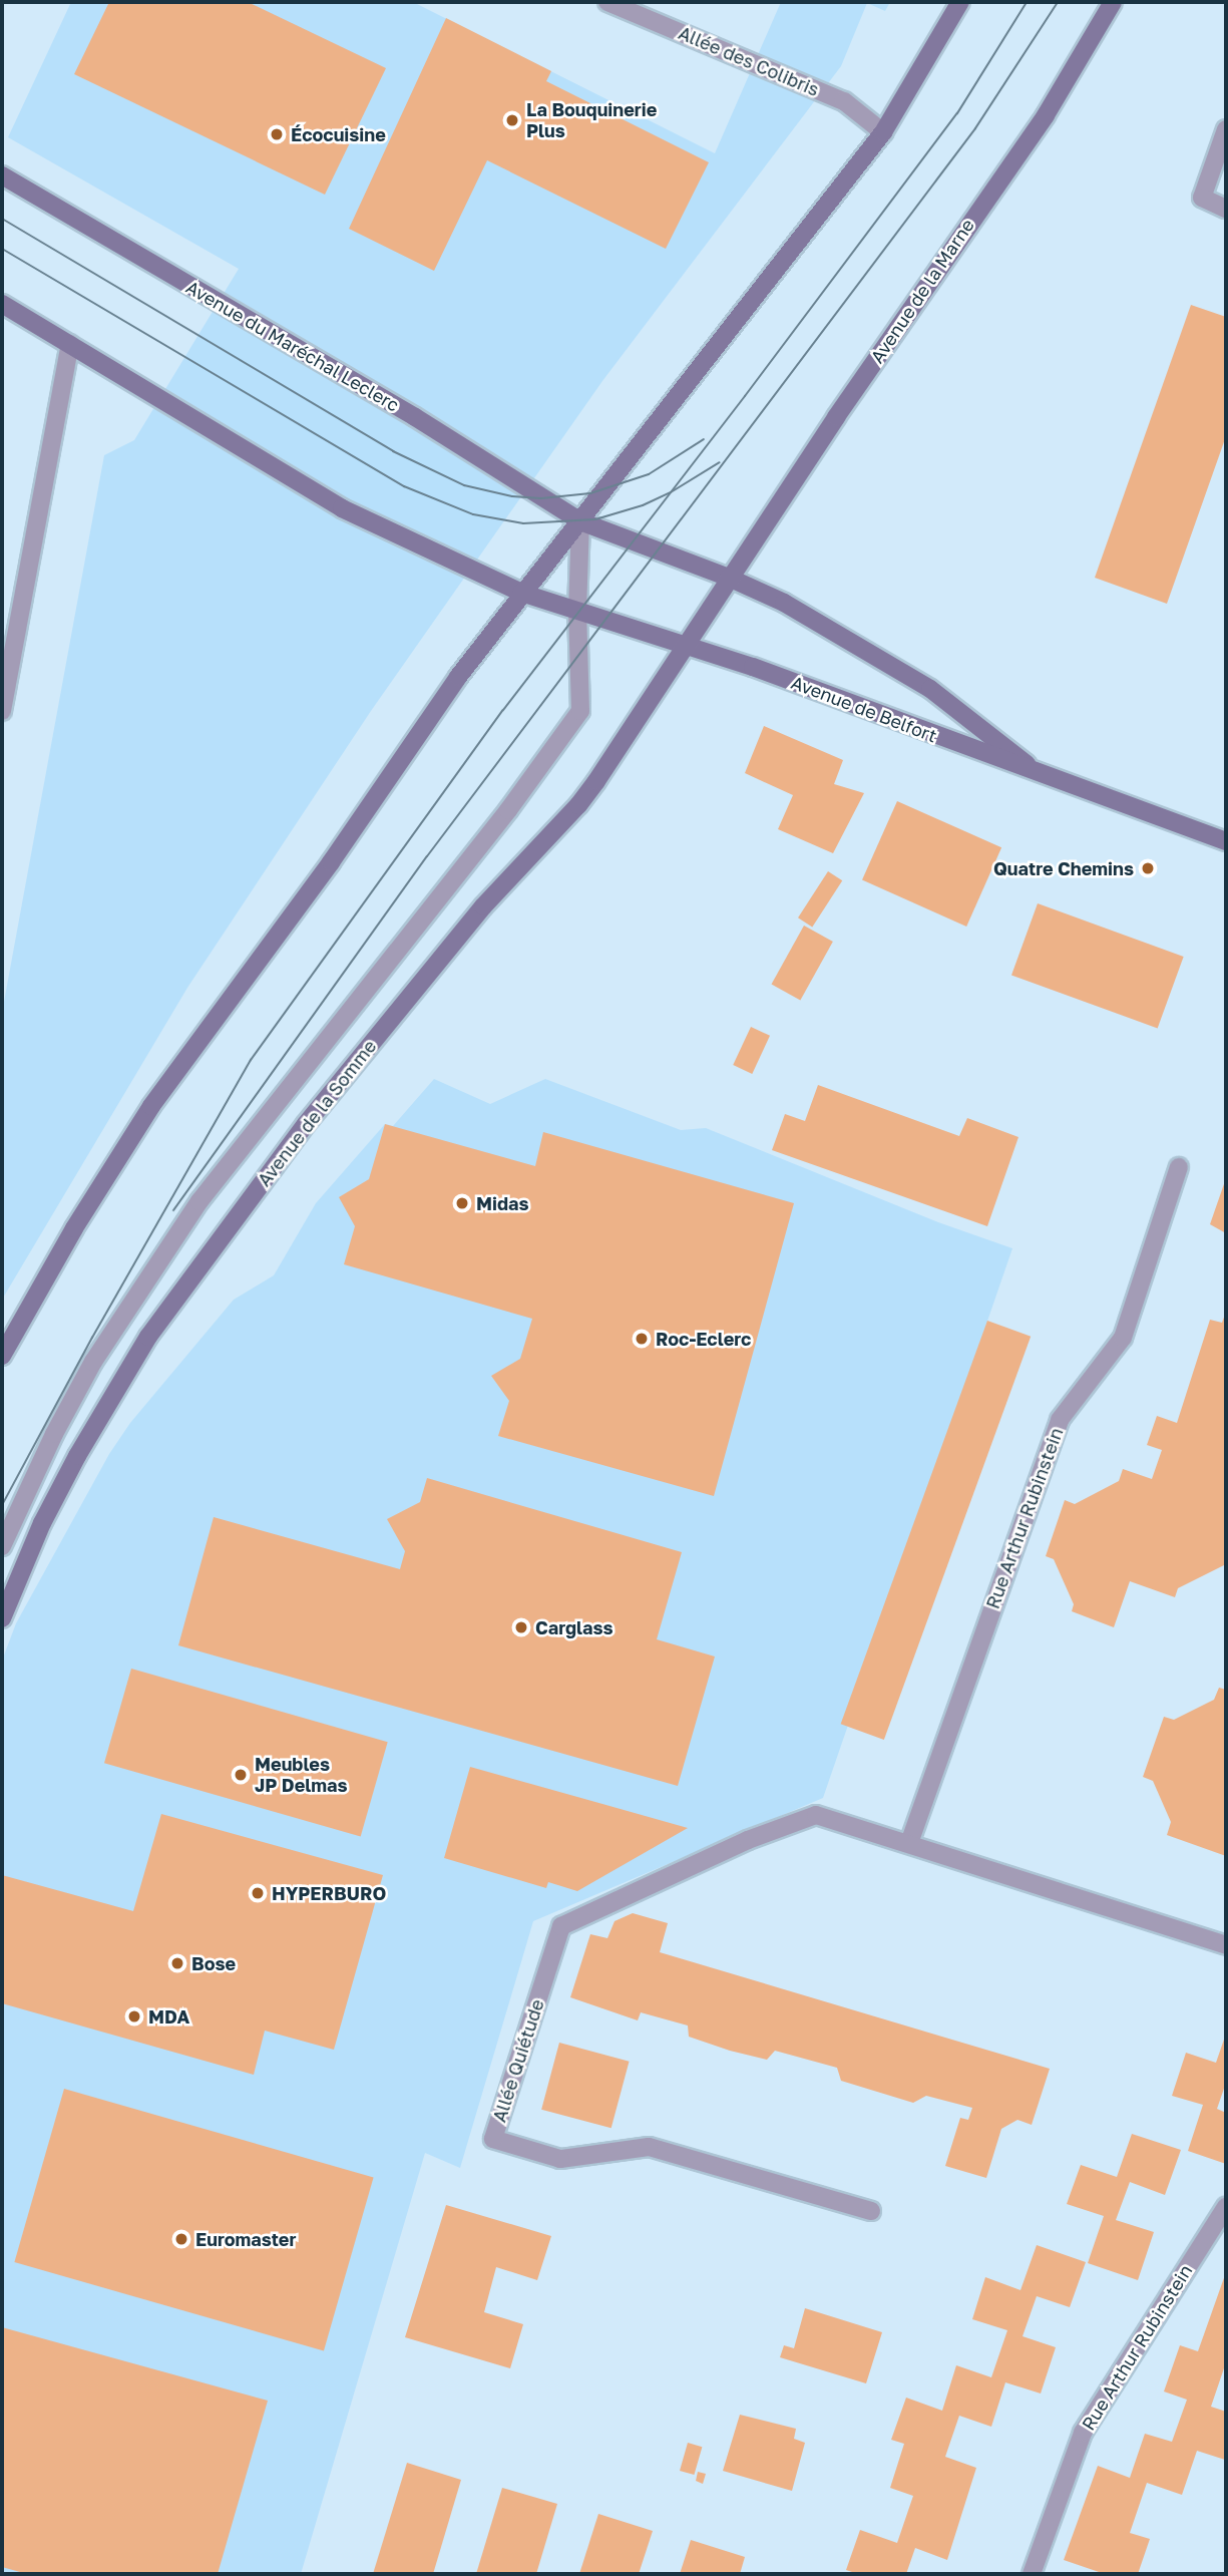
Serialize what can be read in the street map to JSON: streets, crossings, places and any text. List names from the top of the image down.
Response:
{
  "streets": {
    "main road": [
      "Avenue de la Marne",
      "Avenue du Maréchal Leclerc",
      "Avenue de Belfort",
      "Avenue de la Somme"
    ],
    "street": ["Allée des Colibris", "Rue Arthur Rubinstein", "Allée Quiétude"]
  },
  "crossings": [
    ["Avenue de la Marne", "Avenue du Maréchal Leclerc"],
    ["Avenue de la Marne", "Avenue de Belfort"],
    ["Avenue de la Marne", "Avenue de la Somme"],
    ["Avenue du Maréchal Leclerc", "Avenue de Belfort"],
    ["Avenue de Belfort", "Avenue de la Somme"],
    ["Rue Arthur Rubinstein", "Allée Quiétude"]
  ],
  "places": [
    "La Bouquinerie Plus",
    "Écocuisine",
    "Quatre Chemins",
    "Midas",
    "Roc-Eclerc",
    "Carglass",
    "Meubles JP Delmas",
    "HYPERBURO",
    "Bose",
    "MDA",
    "Euromaster"
  ]
}
